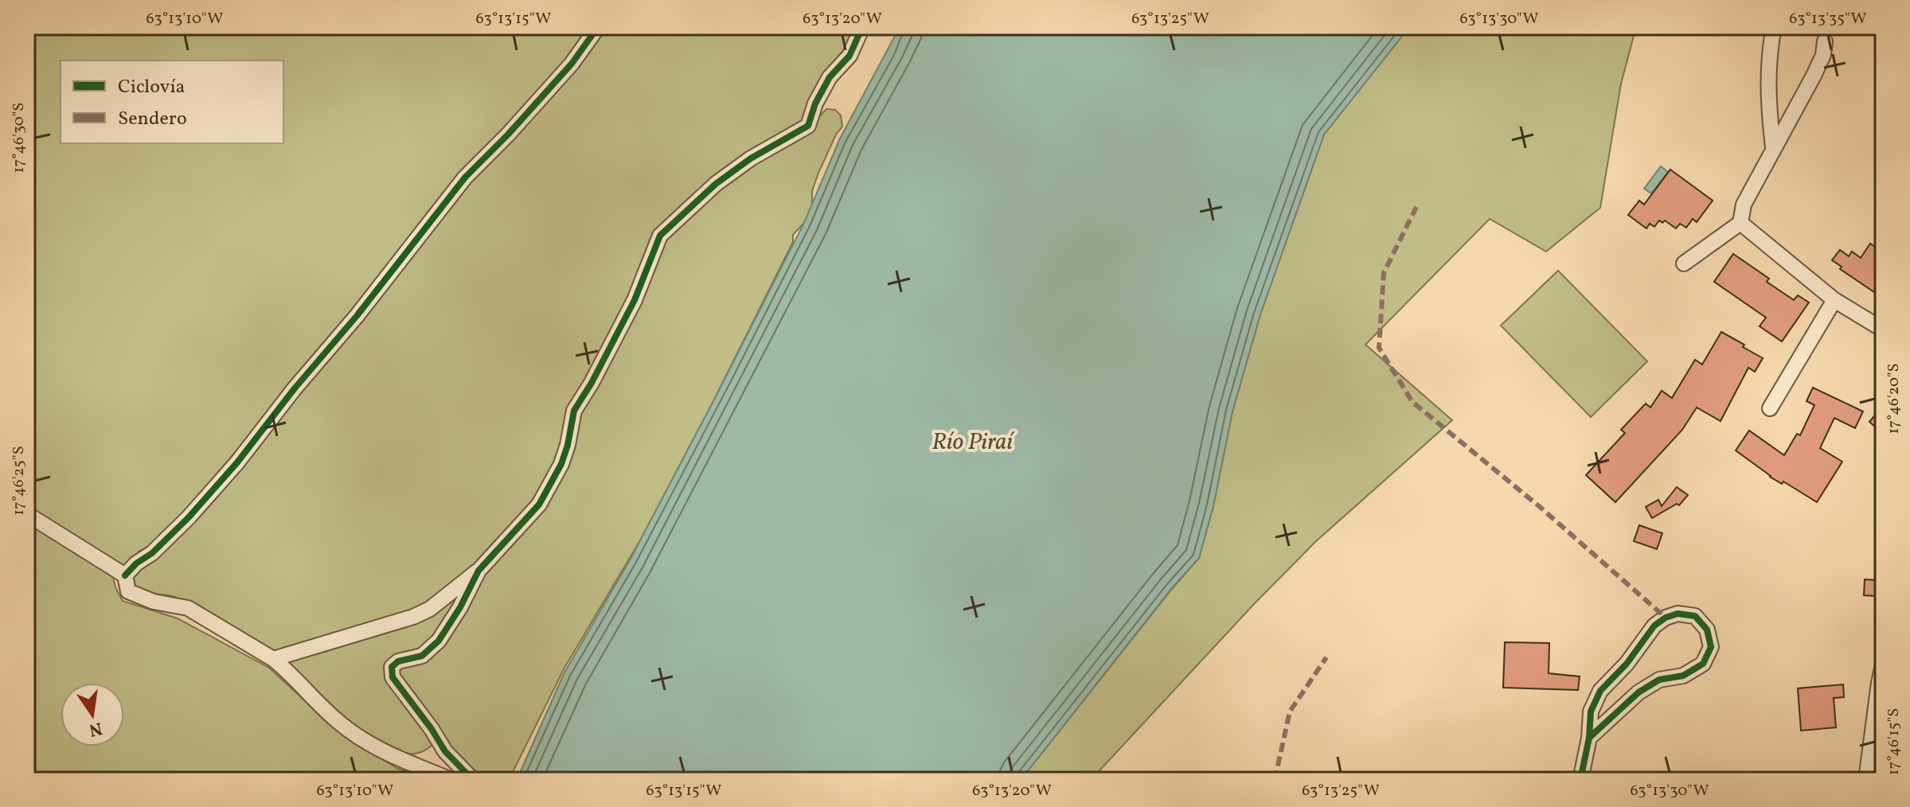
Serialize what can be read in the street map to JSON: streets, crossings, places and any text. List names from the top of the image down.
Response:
{
  "water": ["Río Piraí"],
  "legend": ["Ciclovía", "Sendero"],
  "north": "bottom",
  "coordinates": [
    "63°13'10\"W",
    "63°13'15\"W",
    "63°13'20\"W",
    "63°13'25\"W",
    "63°13'30\"W",
    "63°13'35\"W",
    "17°46'30\"S",
    "17°46'20\"S",
    "17°46'25\"S",
    "17°46'15\"S"
  ]
}
